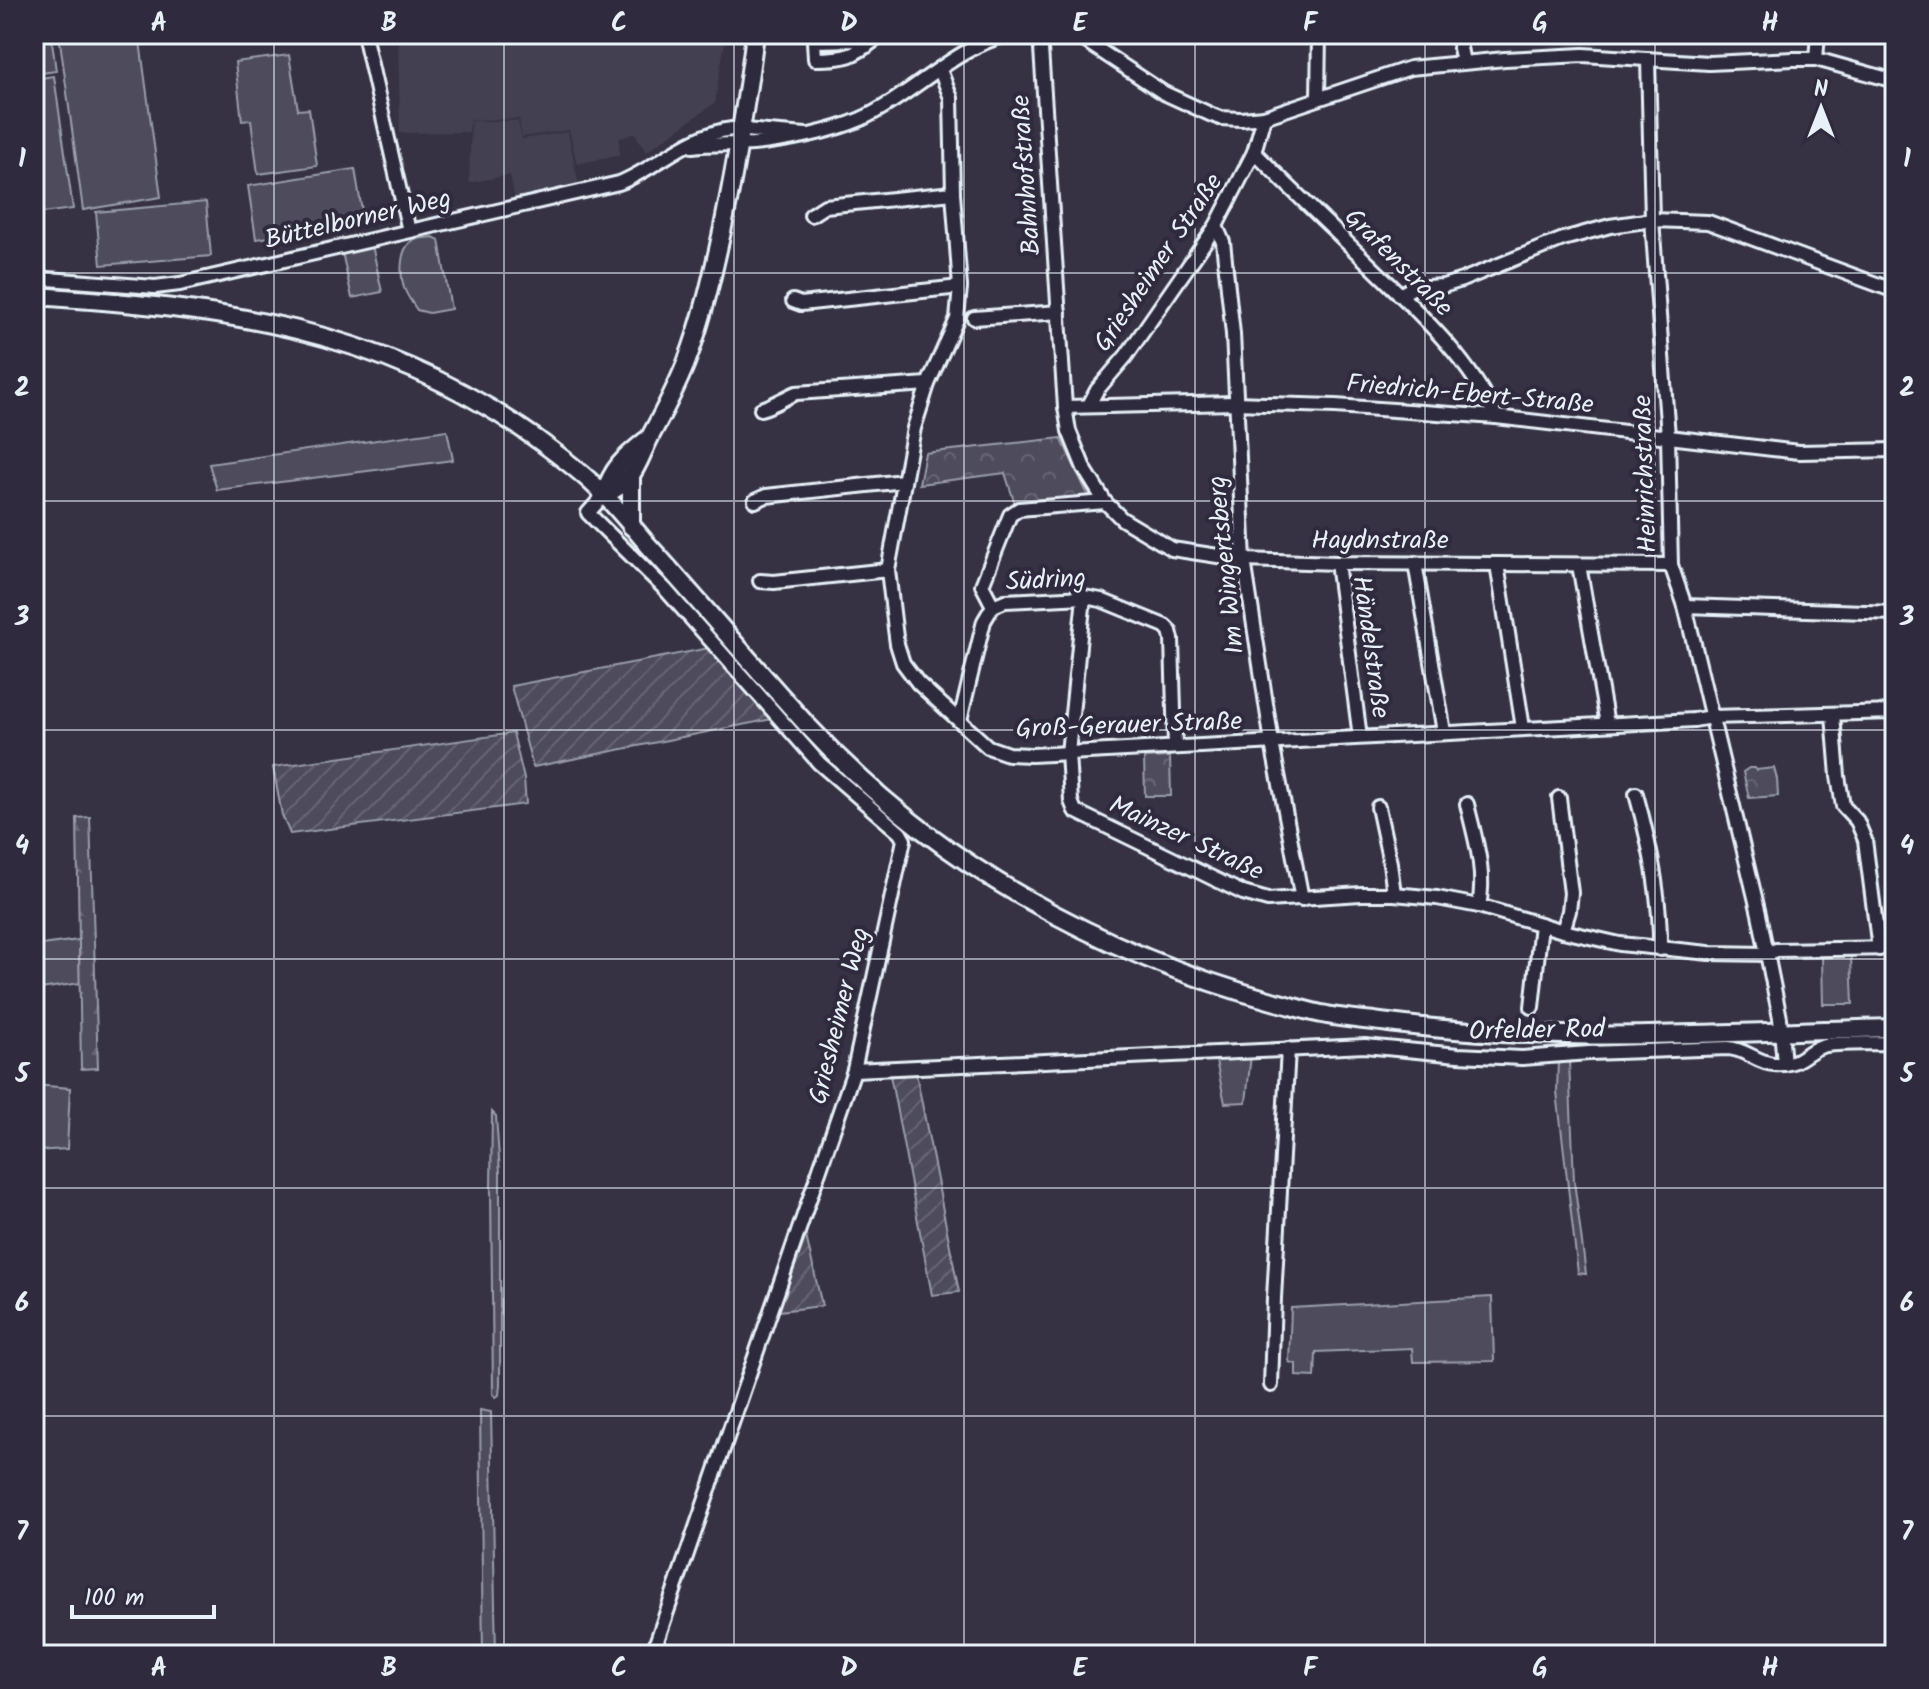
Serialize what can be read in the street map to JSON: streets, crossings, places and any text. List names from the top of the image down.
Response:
{
  "streets": {
    "street": [
      "Bahnhofstraße",
      "Büttelborner Weg",
      "Griesheimer Straße",
      "Grafenstraße",
      "Friedrich-Ebert-Straße",
      "Heinrichstraße",
      "Haydnstraße",
      "Im Wingertsberg",
      "Südring",
      "Händelstraße",
      "Groß-Gerauer Straße",
      "Mainzer Straße",
      "Griesheimer Weg",
      "Orfelder Rod"
    ]
  },
  "crossings": [
    ["Bahnhofstraße", "Haydnstraße"],
    ["Büttelborner Weg", "Groß-Gerauer Straße"],
    ["Griesheimer Straße", "Grafenstraße"],
    ["Griesheimer Straße", "Friedrich-Ebert-Straße"],
    ["Griesheimer Straße", "Im Wingertsberg"],
    ["Grafenstraße", "Friedrich-Ebert-Straße"],
    ["Friedrich-Ebert-Straße", "Heinrichstraße"],
    ["Friedrich-Ebert-Straße", "Im Wingertsberg"],
    ["Heinrichstraße", "Haydnstraße"],
    ["Heinrichstraße", "Groß-Gerauer Straße"],
    ["Heinrichstraße", "Mainzer Straße"],
    ["Haydnstraße", "Im Wingertsberg"],
    ["Haydnstraße", "Südring"],
    ["Haydnstraße", "Händelstraße"],
    ["Im Wingertsberg", "Groß-Gerauer Straße"],
    ["Im Wingertsberg", "Mainzer Straße"],
    ["Südring", "Groß-Gerauer Straße"],
    ["Südring", "Mainzer Straße"],
    ["Händelstraße", "Groß-Gerauer Straße"],
    ["Groß-Gerauer Straße", "Mainzer Straße"],
    ["Griesheimer Weg", "Orfelder Rod"]
  ],
  "scale_bar": "100 m",
  "north": "top",
  "grid": {
    "columns": [
      "A",
      "B",
      "C",
      "D",
      "E",
      "F",
      "G",
      "H"
    ],
    "rows": [
      "1",
      "2",
      "3",
      "4",
      "5",
      "6",
      "7"
    ]
  }
}
